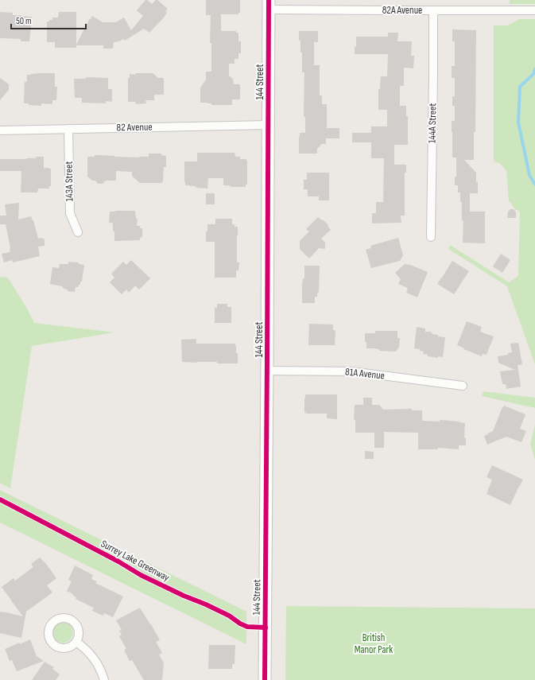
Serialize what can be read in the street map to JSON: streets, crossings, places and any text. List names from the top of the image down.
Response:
{
  "streets": {
    "main road": ["144 Street"],
    "street": [
      "82A Avenue",
      "144A Street",
      "82 Avenue",
      "143A Street",
      "81A Avenue"
    ],
    "cycle path": ["Surrey Lake Greenway"]
  },
  "crossings": [
    ["82A Avenue", "144 Street"],
    ["82A Avenue", "144A Street"],
    ["144 Street", "82 Avenue"],
    ["144 Street", "81A Avenue"],
    ["82 Avenue", "143A Street"]
  ],
  "parks": ["British Manor Park"],
  "scale_bar": "50 m"
}
